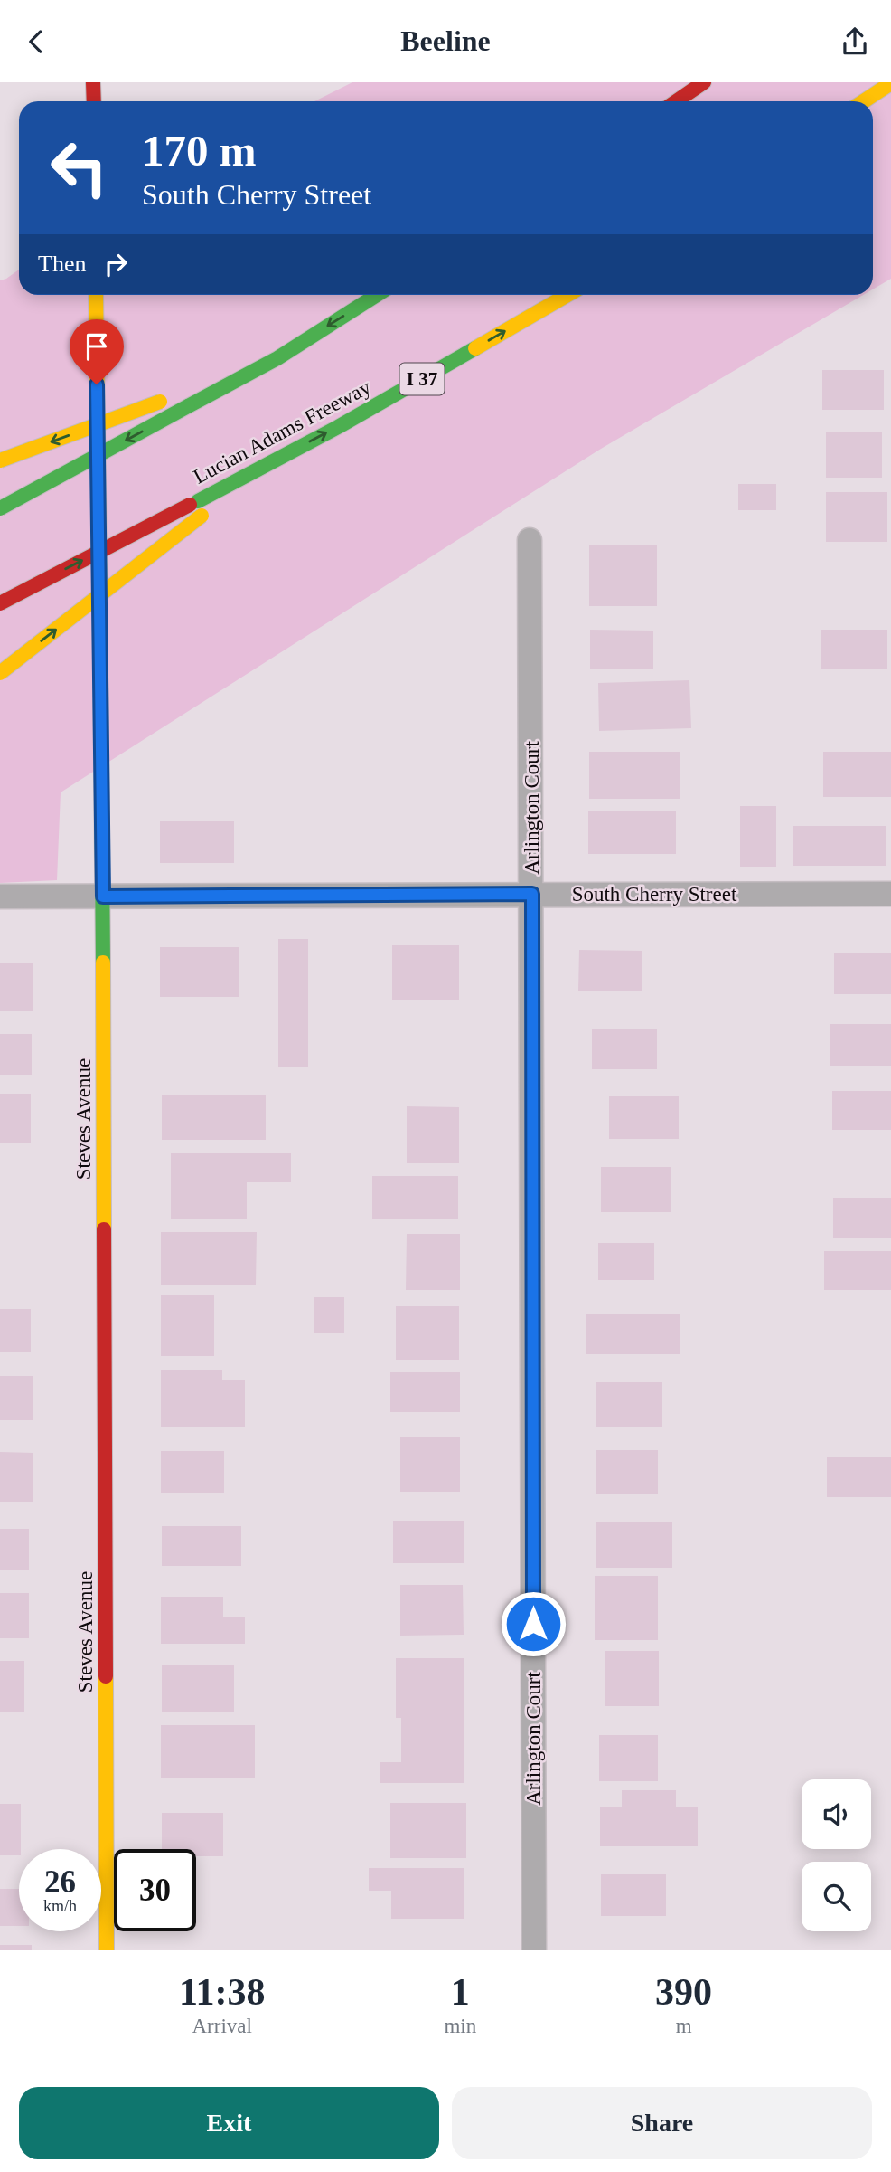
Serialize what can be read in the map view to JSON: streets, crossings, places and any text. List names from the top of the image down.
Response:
{
  "streets": {
    "main road": ["I 37", "Lucian Adams Freeway", "Steves Avenue"],
    "street": ["Arlington Court", "South Cherry Street"]
  },
  "crossings": [
    ["Arlington Court", "South Cherry Street"],
    ["South Cherry Street", "Steves Avenue"]
  ],
  "page": {
    "header": "Beeline",
    "turn": ["170 m", "South Cherry Street"],
    "then": "Then",
    "speed": "26 km/h",
    "limit": "30",
    "eta": [
      "11:38",
      "Arrival",
      "1",
      "min",
      "390",
      "m"
    ],
    "buttons": ["Exit", "Share"]
  }
}
